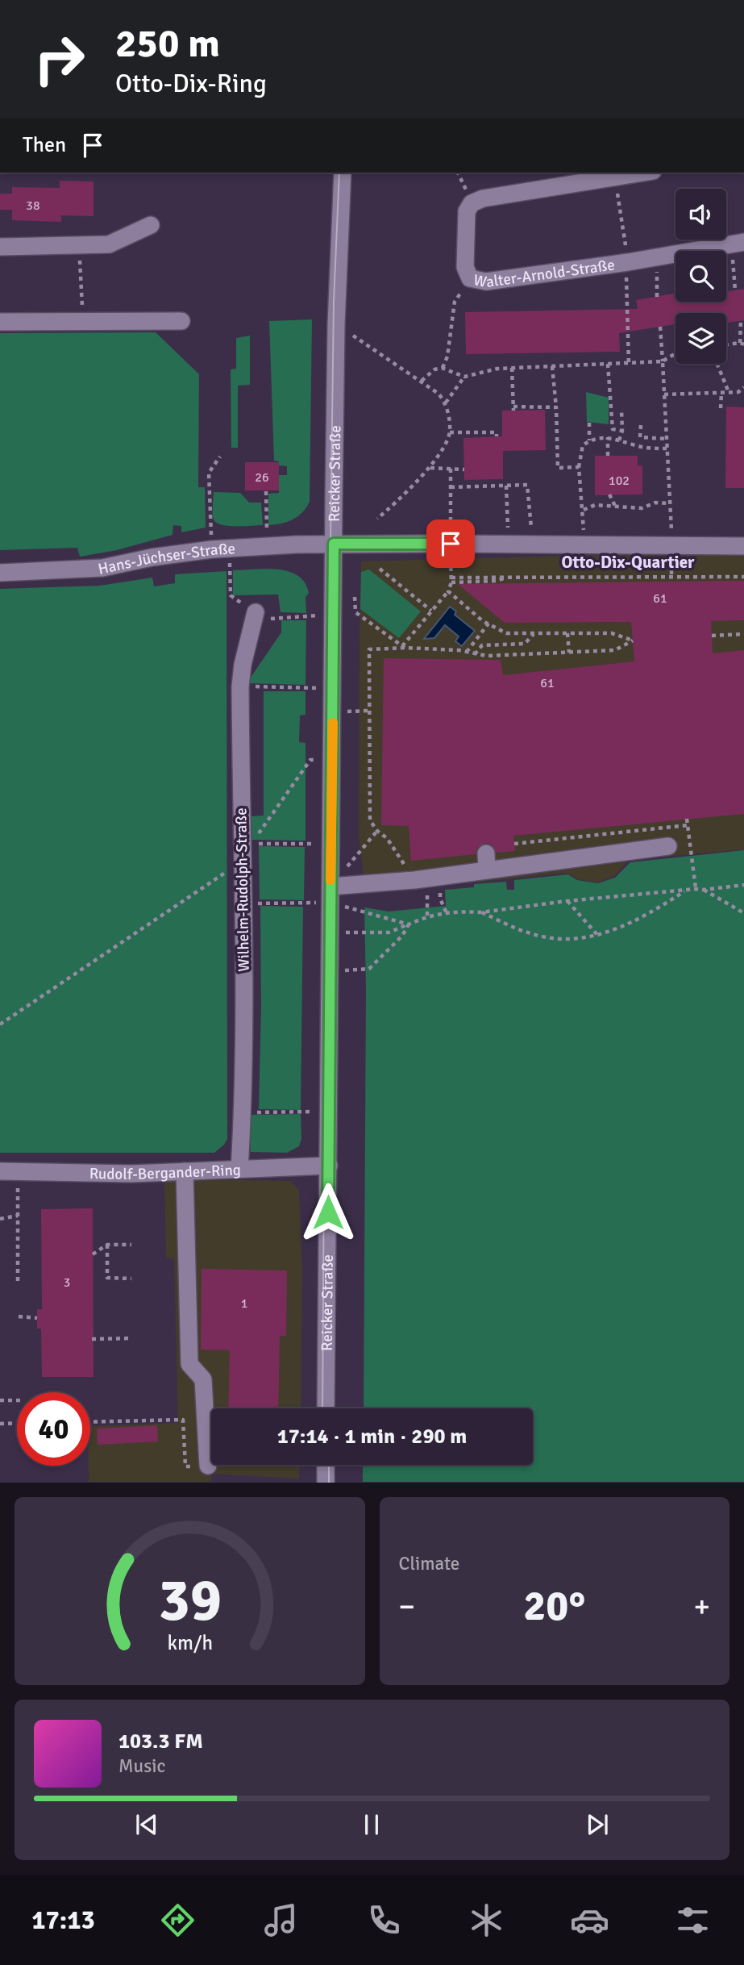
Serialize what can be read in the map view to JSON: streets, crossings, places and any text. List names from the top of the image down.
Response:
{
  "streets": {
    "street": [
      "Walter-Arnold-Straße",
      "Reicker Straße",
      "Hans-Jüchser-Straße",
      "Wilhelm-Rudolph-Straße",
      "Rudolf-Bergander-Ring"
    ]
  },
  "crossings": [
    ["Reicker Straße", "Hans-Jüchser-Straße"],
    ["Reicker Straße", "Rudolf-Bergander-Ring"],
    ["Wilhelm-Rudolph-Straße", "Rudolf-Bergander-Ring"]
  ],
  "districts": ["Otto-Dix-Quartier"],
  "house_numbers": [
    "38",
    "26",
    "102",
    "61",
    "61",
    "3",
    "1"
  ],
  "page": {
    "turn": ["250 m", "Otto-Dix-Ring"],
    "then": "Then",
    "limit": "40",
    "trip": "17:14 · 1 min · 290 m",
    "tile": "Climate",
    "heat": ["−", "20°", "+"],
    "song": ["103.3 FM", "Music"],
    "tabs": "17:13",
    "gauge": ["39", "km/h"]
  }
}
